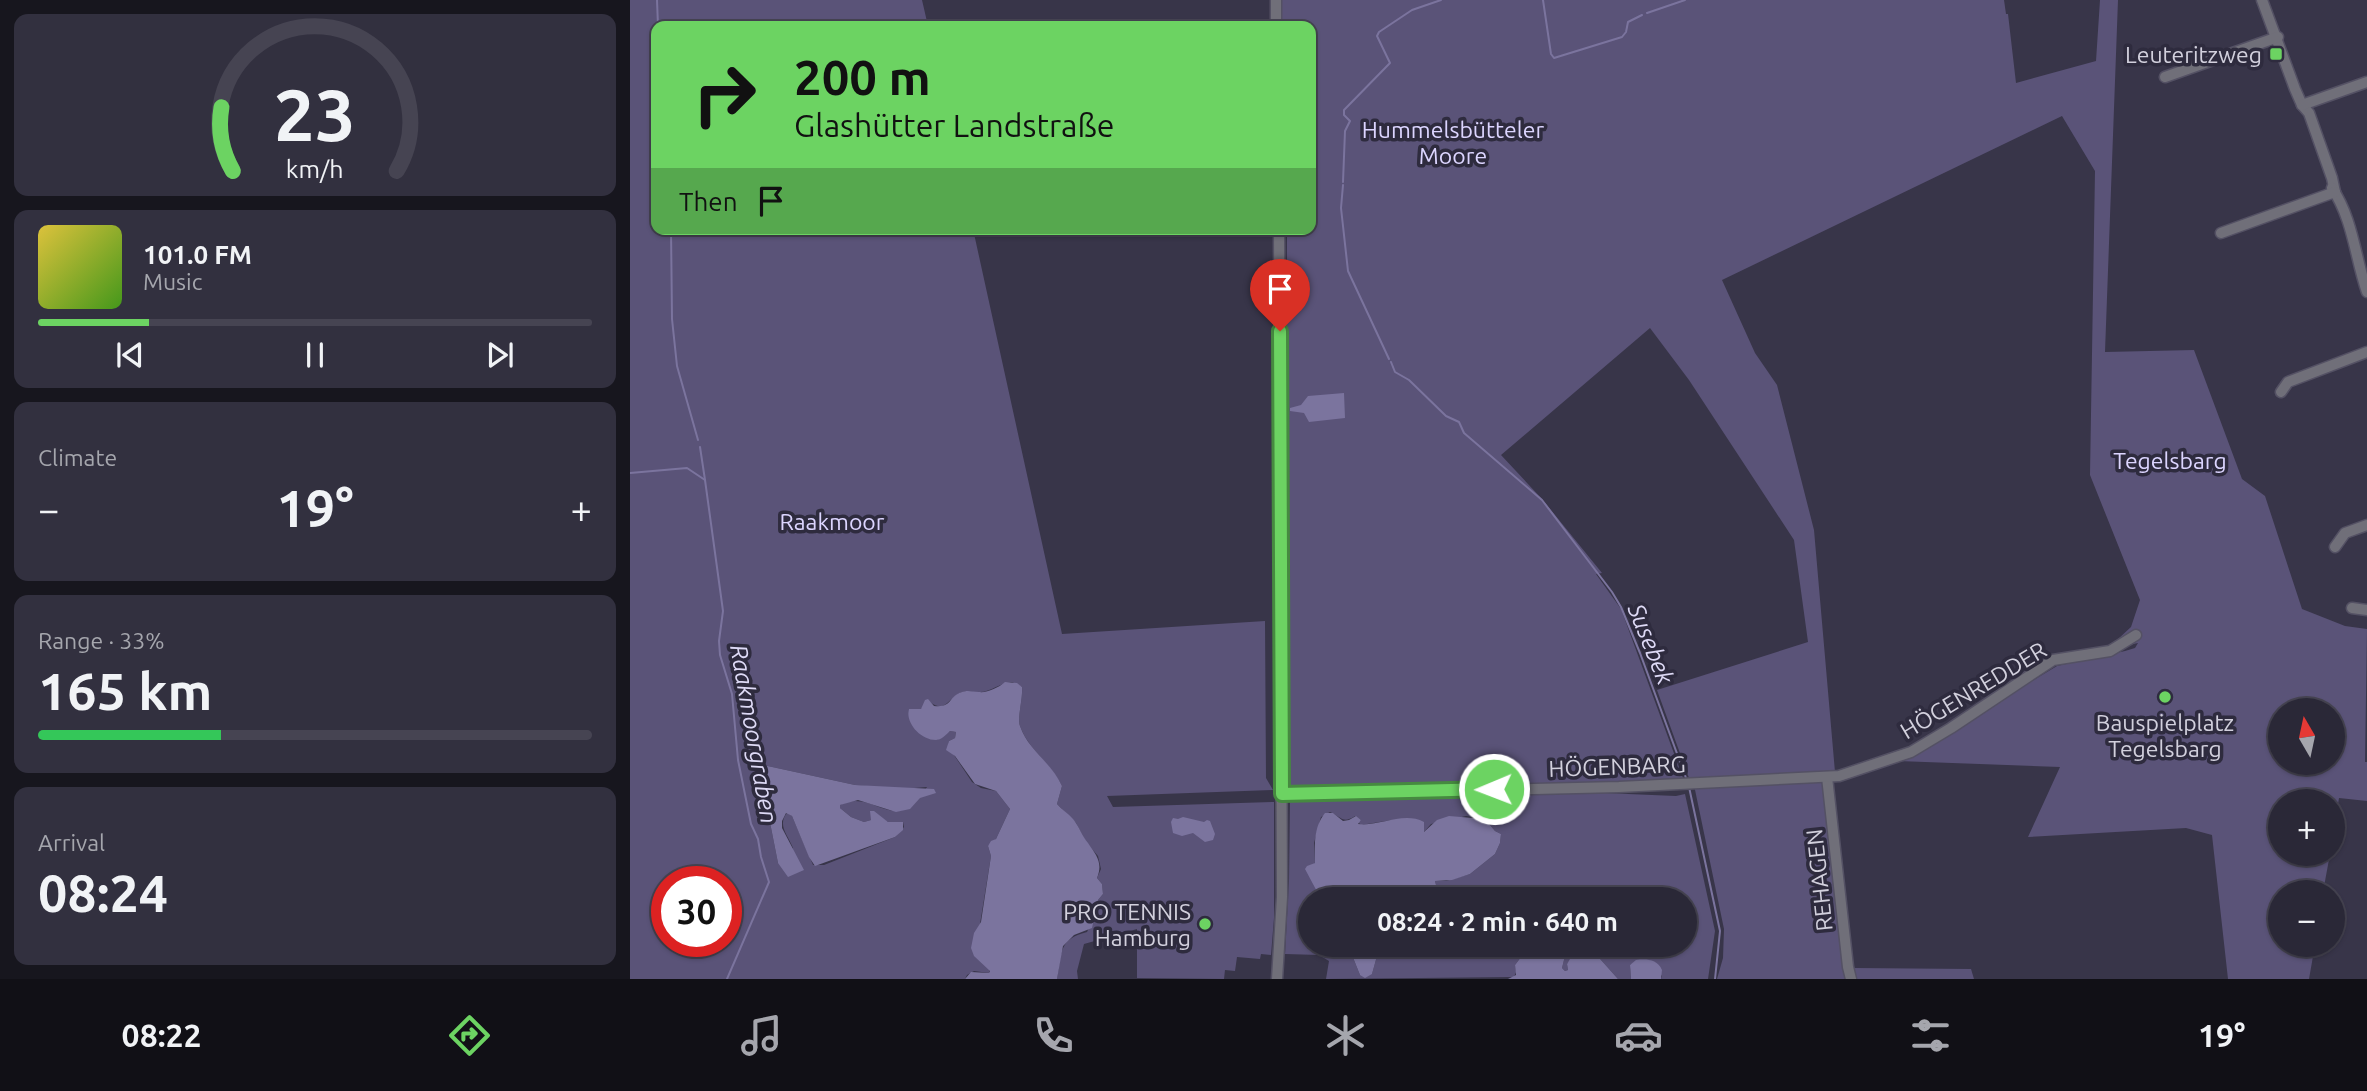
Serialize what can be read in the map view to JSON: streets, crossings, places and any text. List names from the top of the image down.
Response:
{
  "streets": {
    "street": ["HÖGENREDDER", "HÖGENBARG", "REHAGEN"]
  },
  "crossings": [
    ["HÖGENREDDER", "HÖGENBARG"],
    ["HÖGENREDDER", "REHAGEN"],
    ["HÖGENBARG", "REHAGEN"]
  ],
  "water": ["Susebek", "Raakmoorgraben"],
  "parks": ["Hummelsbütteler Moore", "Tegelsbarg", "Raakmoor"],
  "places": {
    "transit": ["Leuteritzweg"],
    "other": ["Bauspielplatz Tegelsbarg", "PRO TENNIS Hamburg"]
  },
  "north": "top",
  "page": {
    "turn": ["200 m", "Glashütter Landstraße"],
    "then": "Then",
    "song": ["101.0 FM", "Music"],
    "tile": [
      "Climate",
      ["Range · 33%", "165 km"],
      ["Arrival", "08:24"]
    ],
    "heat": ["−", "19°", "+"],
    "map_buttons": ["+", "−"],
    "limit": "30",
    "trip": "08:24 · 2 min · 640 m",
    "tabs": ["08:22", "19°"],
    "gauge": ["23", "km/h"]
  }
}
